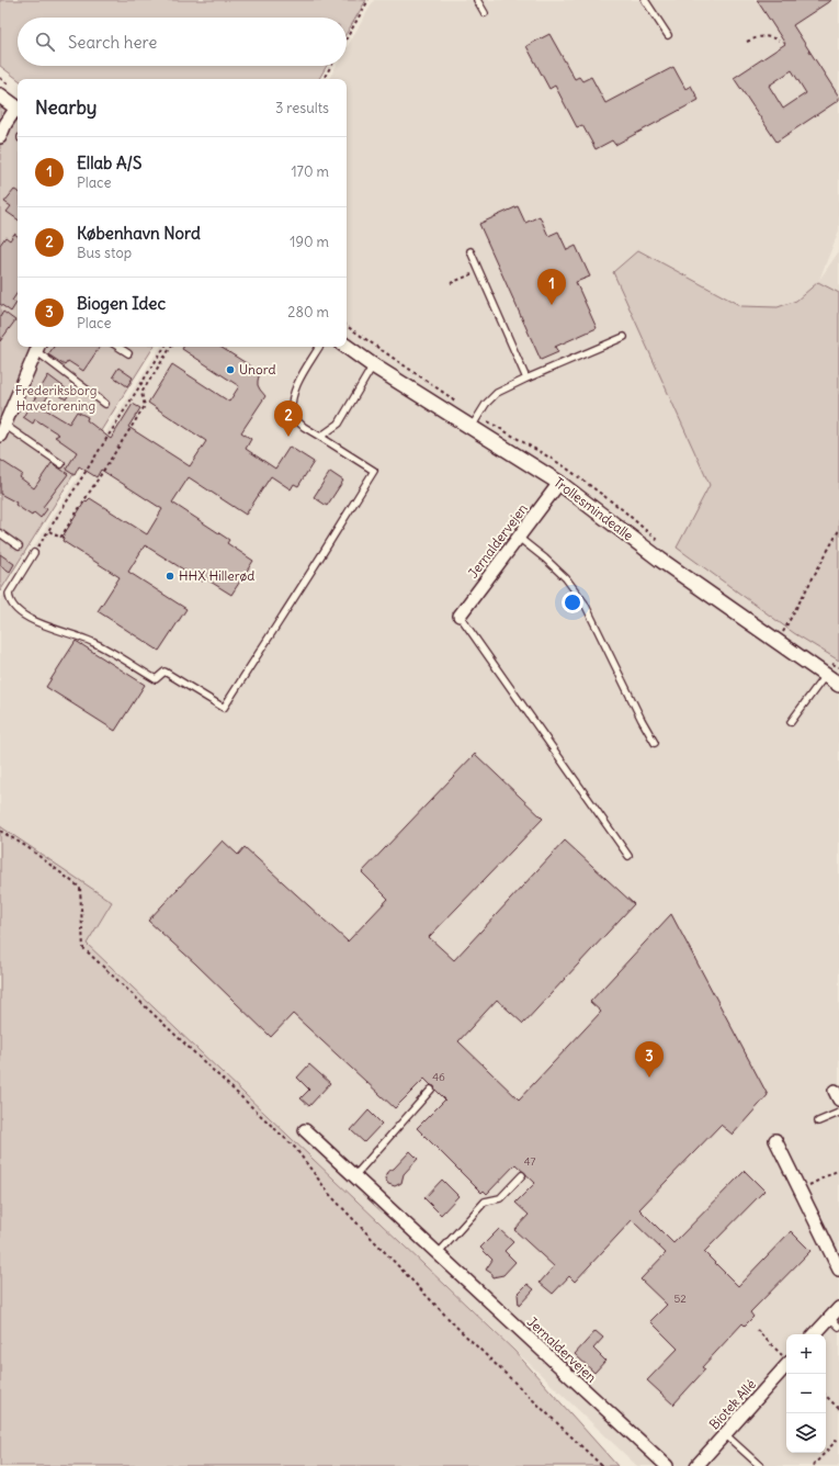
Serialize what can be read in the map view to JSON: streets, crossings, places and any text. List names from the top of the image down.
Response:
{
  "streets": {
    "street": ["Trollesmindealle", "Jernaldervejen", "Biotek Allé"]
  },
  "crossings": [
    ["Trollesmindealle", "Jernaldervejen"]
  ],
  "parks": ["Frederiksborg Haveforening"],
  "places": ["Unord", "HHX Hillerød"],
  "house_numbers": ["46", "47", "52"],
  "page": {
    "search": "Search here",
    "heading": ["Nearby", "3 results"],
    "list": [
      {
        "mark": "1",
        "name": "Ellab A/S",
        "note": "Place",
        "value": "170 m"
      },
      {
        "mark": "2",
        "name": "København Nord",
        "note": "Bus stop",
        "value": "190 m"
      },
      {
        "mark": "3",
        "name": "Biogen Idec",
        "note": "Place",
        "value": "280 m"
      }
    ],
    "pins": ["1", "2", "3"],
    "map_buttons": ["+", "−"]
  }
}
